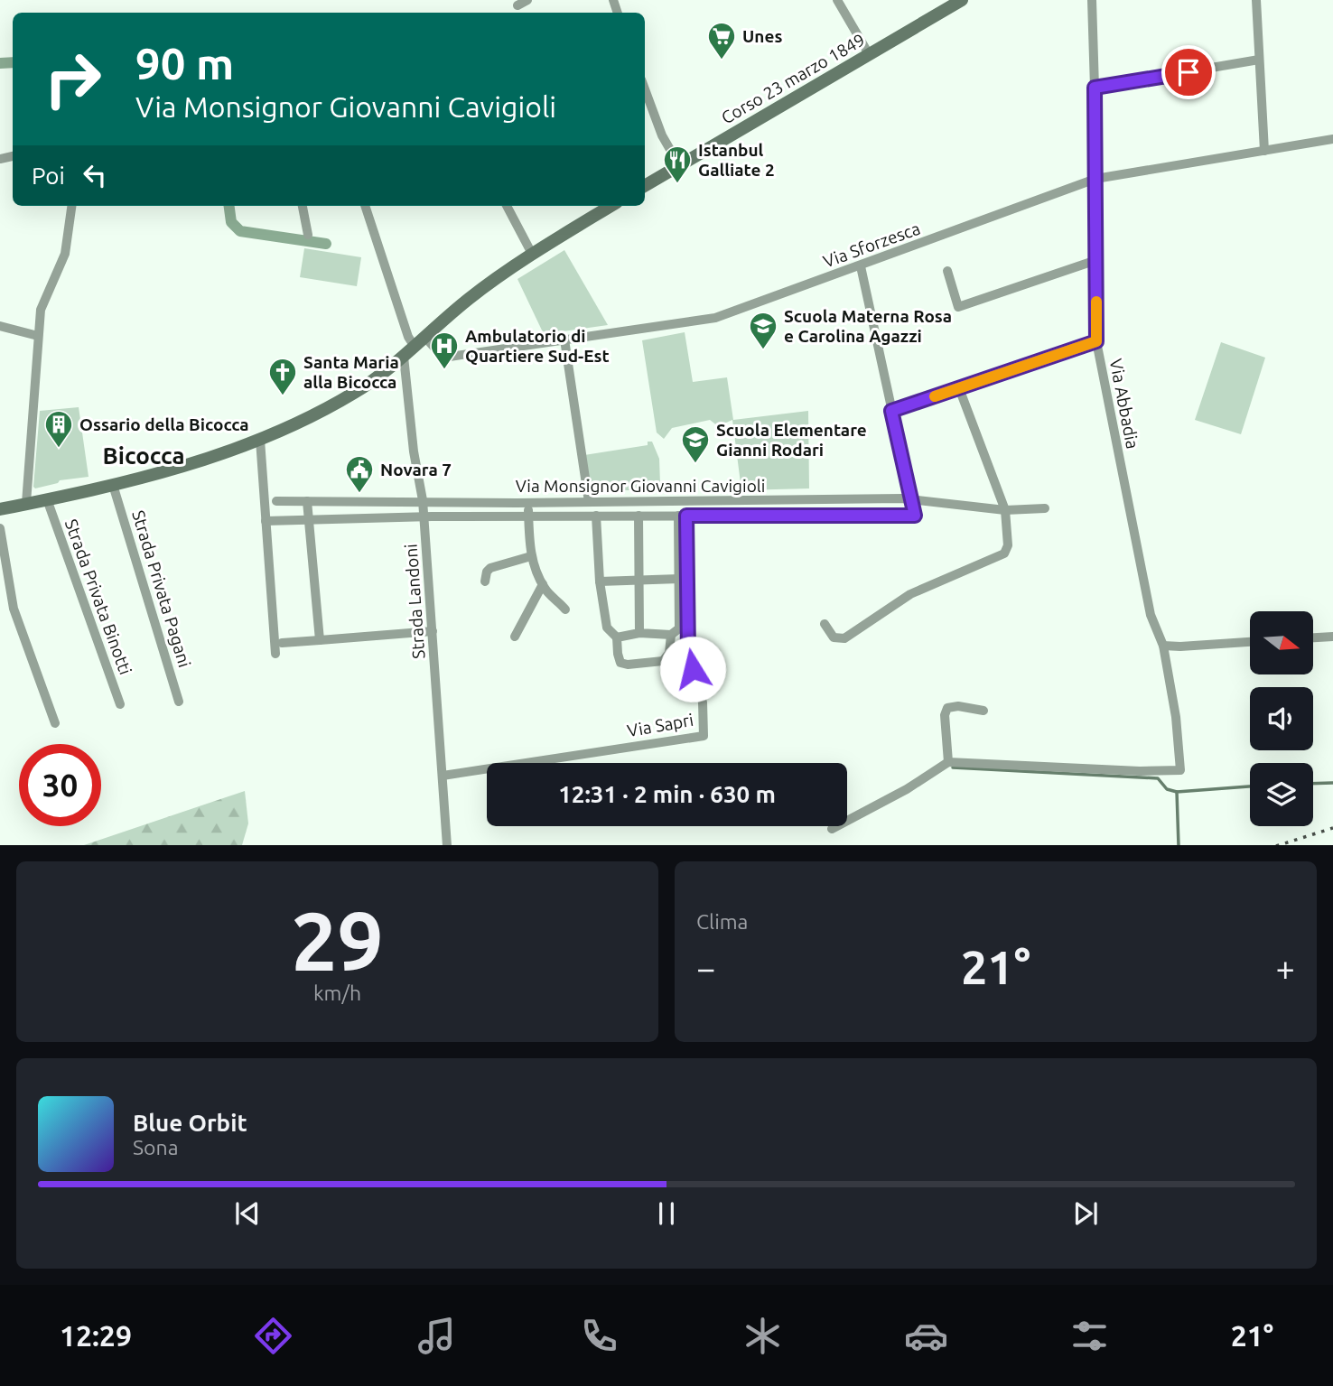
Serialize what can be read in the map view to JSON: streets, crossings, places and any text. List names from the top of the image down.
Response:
{
  "streets": {
    "main road": ["Corso 23 marzo 1849"],
    "street": [
      "Via Sforzesca",
      "Via Abbadia",
      "Via Monsignor Giovanni Cavigioli",
      "Strada Privata Pagani",
      "Strada Privata Binotti",
      "Strada Landoni",
      "Via Sapri"
    ]
  },
  "crossings": [
    ["Via Sforzesca", "Via Abbadia"],
    ["Via Monsignor Giovanni Cavigioli", "Strada Landoni"],
    ["Via Monsignor Giovanni Cavigioli", "Via Sapri"],
    ["Strada Landoni", "Via Sapri"]
  ],
  "districts": ["Bicocca"],
  "places": {
    "supermarket": ["Unes"],
    "restaurant": ["Istanbul Galliate 2"],
    "school or university": ["Scuola Materna Rosa e Carolina Agazzi", "Scuola Elementare Gianni Rodari"],
    "hospital": ["Ambulatorio di Quartiere Sud-Est"],
    "church": ["Santa Maria alla Bicocca"],
    "building": ["Ossario della Bicocca"],
    "public building": ["Novara 7"]
  },
  "north": "right",
  "page": {
    "turn": ["90 m", "Via Monsignor Giovanni Cavigioli"],
    "then": "Poi",
    "limit": "30",
    "trip": "12:31 · 2 min · 630 m",
    "tile": [
      ["29", "km/h"],
      "Clima"
    ],
    "heat": ["−", "21°", "+"],
    "song": ["Blue Orbit", "Sona"],
    "tabs": ["12:29", "21°"]
  }
}
